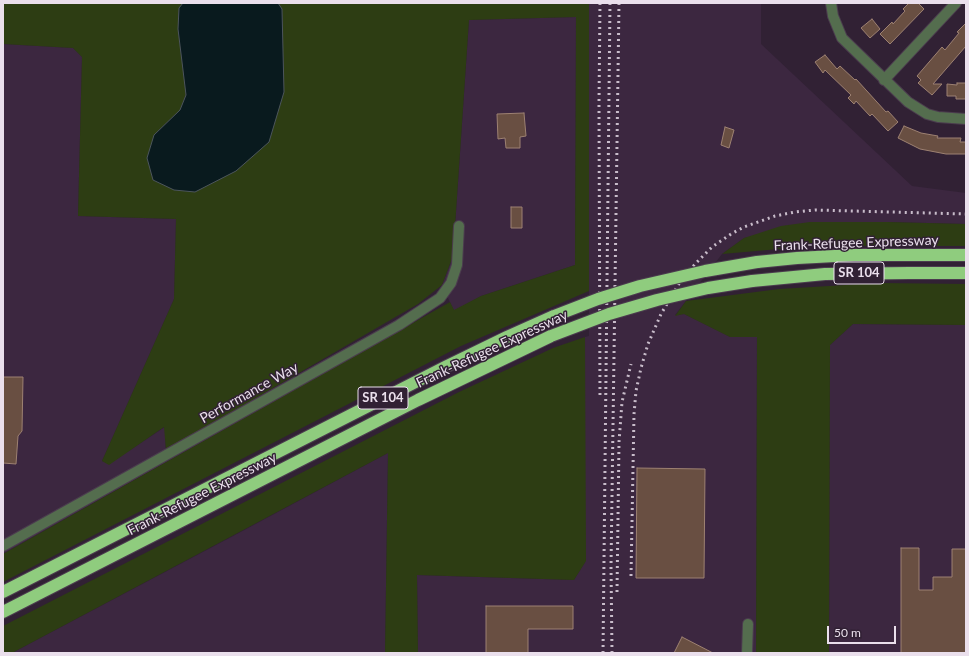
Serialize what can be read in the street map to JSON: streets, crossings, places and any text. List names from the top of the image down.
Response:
{
  "streets": {
    "highway": ["Frank-Refugee Expressway", "SR 104"],
    "street": ["Performance Way"]
  },
  "scale_bar": "50 m"
}
